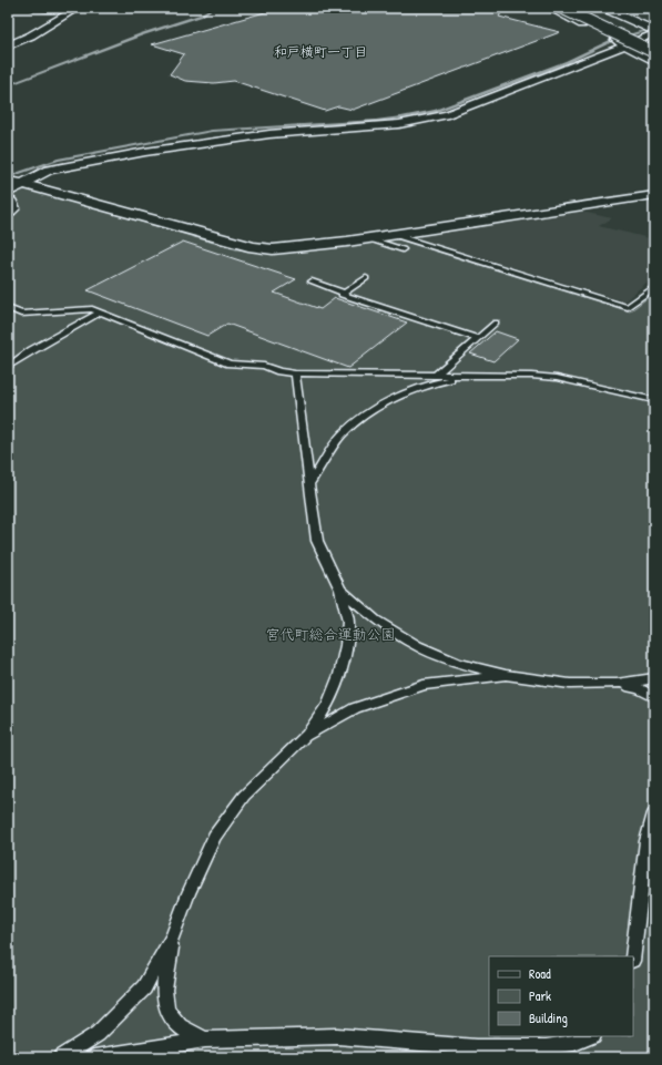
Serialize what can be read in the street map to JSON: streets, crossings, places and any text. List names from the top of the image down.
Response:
{
  "districts": ["和戸横町一丁目"],
  "parks": ["宮代町総合運動公園"],
  "legend": ["Road", "Park", "Building"]
}
